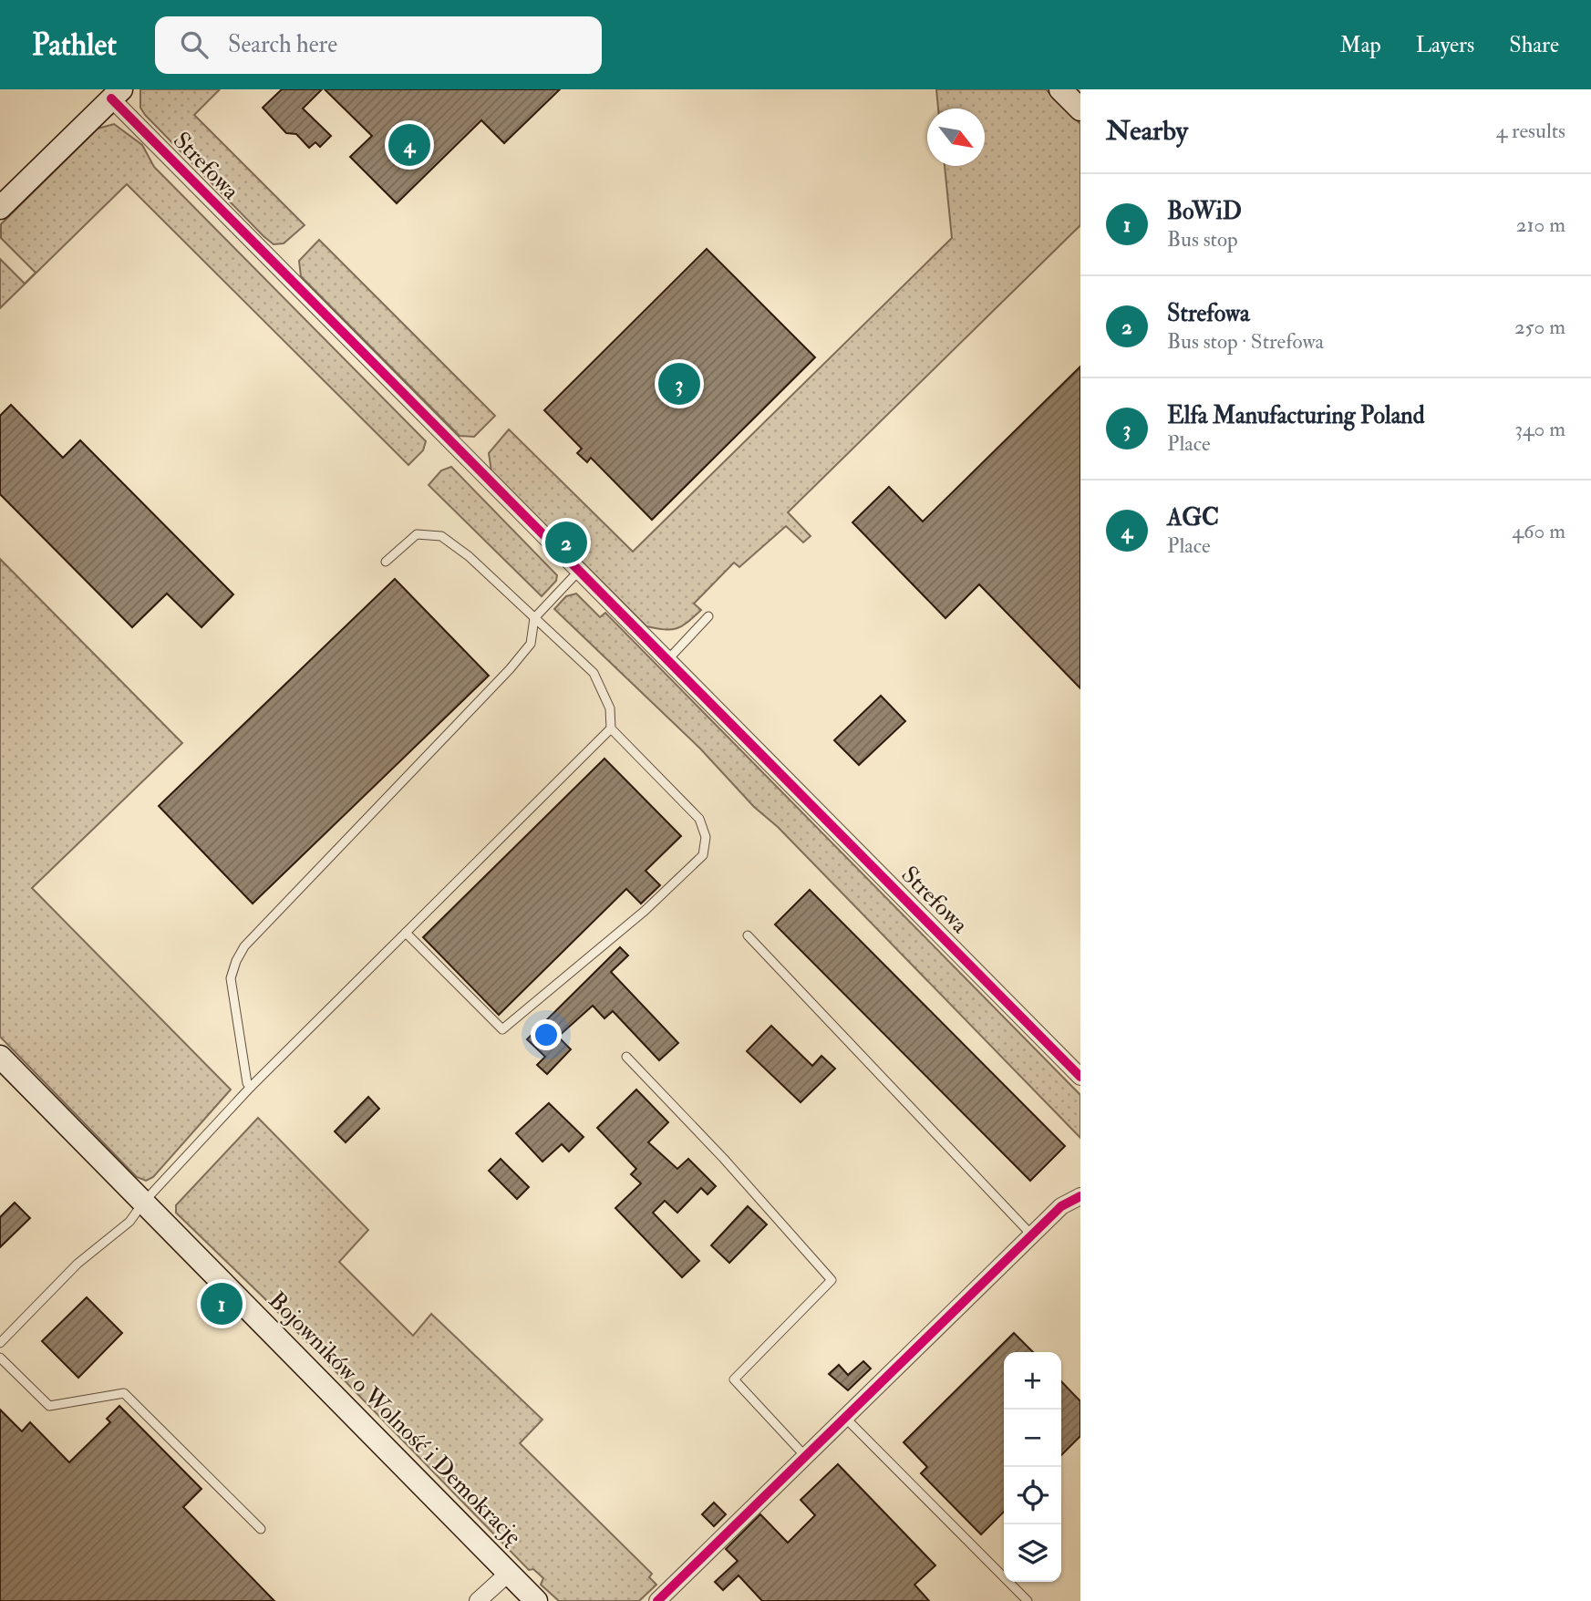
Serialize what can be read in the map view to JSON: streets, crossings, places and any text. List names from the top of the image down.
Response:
{
  "streets": {
    "main road": ["Bojowników o Wolność i Demokrację"],
    "street": ["Strefowa"]
  },
  "north": "bottom right",
  "page": {
    "header": "Pathlet",
    "search": "Search here",
    "nav": ["Map", "Layers", "Share"],
    "heading": ["Nearby", "4 results"],
    "pins": [
      "4",
      "3",
      "2",
      "1"
    ],
    "list": [
      {
        "mark": "1",
        "name": "BoWiD",
        "note": "Bus stop",
        "value": "210 m"
      },
      {
        "mark": "2",
        "name": "Strefowa",
        "note": "Bus stop · Strefowa",
        "value": "250 m"
      },
      {
        "mark": "3",
        "name": "Elfa Manufacturing Poland",
        "note": "Place",
        "value": "340 m"
      },
      {
        "mark": "4",
        "name": "AGC",
        "note": "Place",
        "value": "460 m"
      }
    ],
    "map_buttons": ["+", "−"]
  }
}
